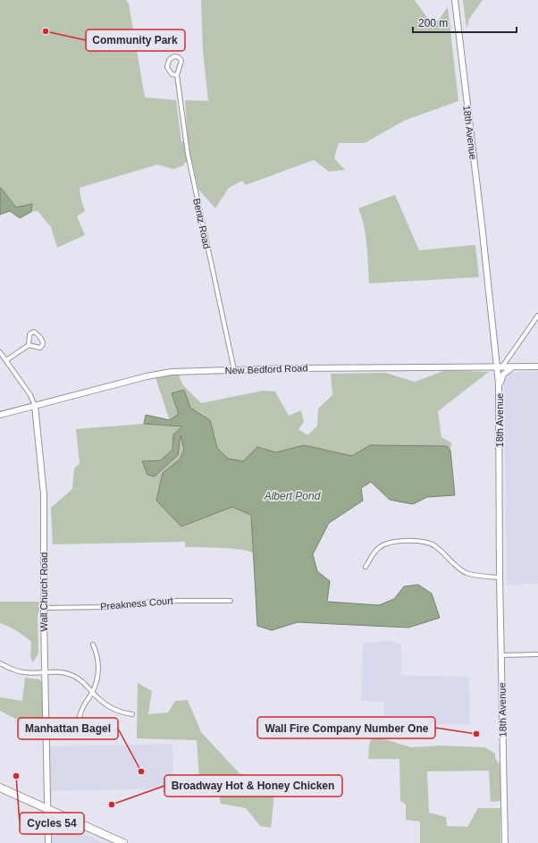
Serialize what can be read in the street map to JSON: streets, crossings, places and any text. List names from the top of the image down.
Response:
{
  "streets": {
    "street": [
      "18th Avenue",
      "Bentz Road",
      "New Bedford Road",
      "Wall Church Road",
      "Preakness Court"
    ]
  },
  "crossings": [
    ["18th Avenue", "New Bedford Road"],
    ["Bentz Road", "New Bedford Road"],
    ["New Bedford Road", "Wall Church Road"],
    ["Wall Church Road", "Preakness Court"]
  ],
  "water": ["Albert Pond"],
  "places": [
    "Community Park",
    "Wall Fire Company Number One",
    "Manhattan Bagel",
    "Cycles 54",
    "Broadway Hot & Honey Chicken"
  ],
  "scale_bar": "200 m"
}
